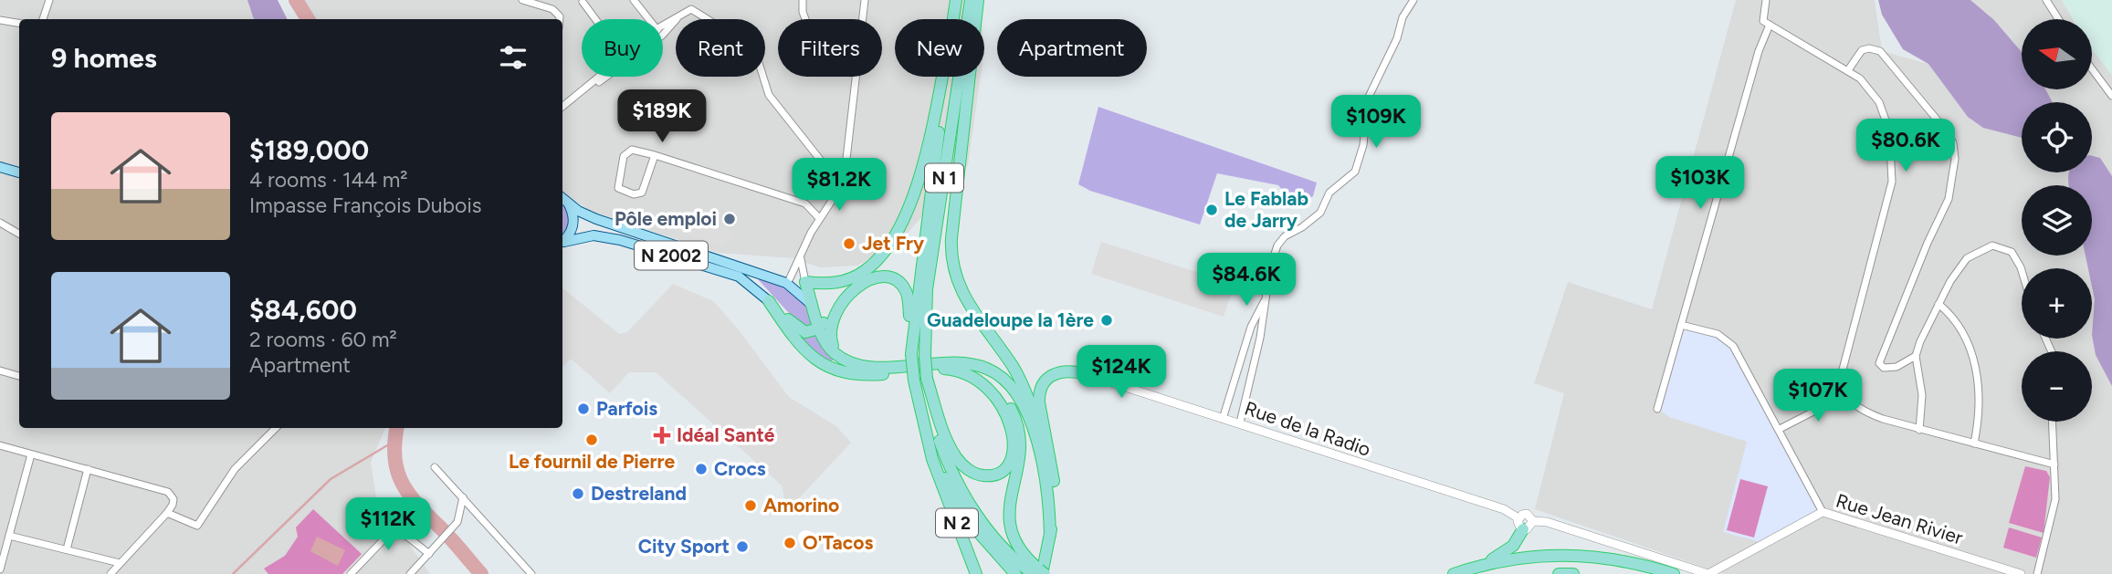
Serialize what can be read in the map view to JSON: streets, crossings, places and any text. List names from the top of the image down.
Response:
{
  "streets": {
    "highway": ["N 1", "N 2"],
    "main road": ["N 2002"],
    "street": ["Rue de la Radio", "Rue Jean Rivier"]
  },
  "crossings": [
    ["N 1", "N 2"],
    ["Rue de la Radio", "Rue Jean Rivier"]
  ],
  "places": {
    "other": [
      "Le Fablab de Jarry",
      "Pôle emploi",
      "Jet Fry",
      "Guadeloupe la 1ère",
      "Parfois",
      "Le fournil de Pierre",
      "Crocs",
      "Destreland",
      "Amorino",
      "O'Tacos",
      "City Sport"
    ],
    "health": ["Idéal Santé"]
  },
  "north": "left",
  "page": {
    "map_buttons": ["+", "−"],
    "chip": [
      "Buy",
      "Rent",
      "Filters",
      "New",
      "Apartment"
    ],
    "heading": "9 homes",
    "price": [
      "$189K",
      "$109K",
      "$80.6K",
      "$103K",
      "$81.2K",
      "$84.6K",
      "$124K",
      "$107K",
      "$112K"
    ],
    "list": [
      {
        "name": "$189,000",
        "note": "4 rooms · 144 m² · Impasse François Dubois"
      },
      {
        "name": "$84,600",
        "note": "2 rooms · 60 m² · Apartment"
      }
    ]
  }
}
